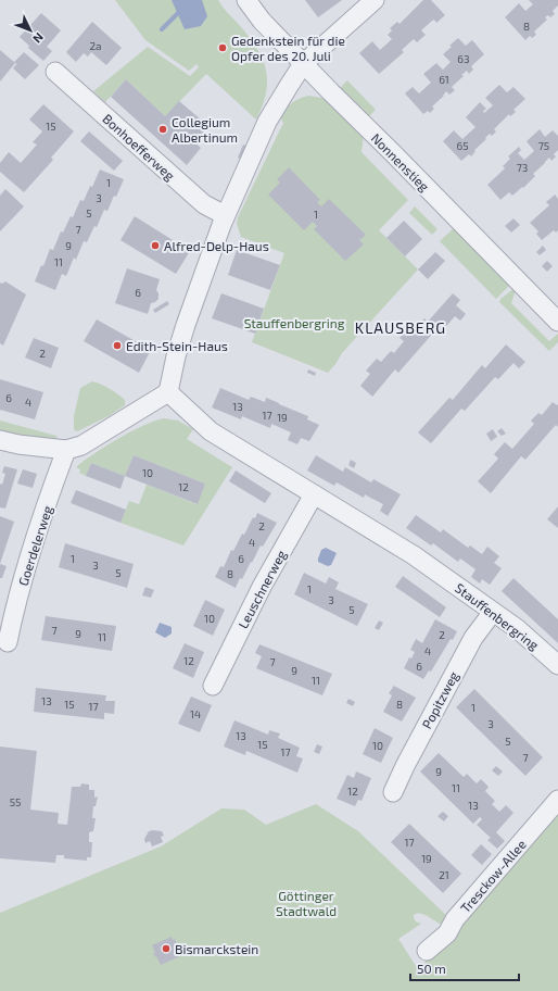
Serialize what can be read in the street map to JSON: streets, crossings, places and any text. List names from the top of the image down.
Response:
{
  "streets": {
    "street": [
      "Bonhoefferweg",
      "Nonnenstieg",
      "Goerdelerweg",
      "Leuschnerweg",
      "Stauffenbergring",
      "Popitzweg",
      "Tresckow-Allee"
    ]
  },
  "crossings": [
    ["Leuschnerweg", "Stauffenbergring"],
    ["Stauffenbergring", "Popitzweg"]
  ],
  "districts": ["KLAUSBERG"],
  "parks": ["Stauffenbergring", "Göttinger Stadtwald"],
  "places": [
    "Gedenkstein für die Opfer des 20. Juli",
    "Collegium Albertinum",
    "Alfred-Delp-Haus",
    "Edith-Stein-Haus",
    "Bismarckstein"
  ],
  "house_numbers": [
    "8",
    "2a",
    "63",
    "61",
    "15",
    "65",
    "75",
    "73",
    "1",
    "3",
    "5",
    "1",
    "7",
    "9",
    "11",
    "6",
    "2",
    "6",
    "4",
    "13",
    "17",
    "19",
    "10",
    "12",
    "2",
    "4",
    "1",
    "6",
    "3",
    "5",
    "8",
    "1",
    "3",
    "5",
    "10",
    "7",
    "9",
    "2",
    "11",
    "4",
    "12",
    "7",
    "6",
    "9",
    "11",
    "13",
    "15",
    "8",
    "17",
    "1",
    "14",
    "3",
    "13",
    "5",
    "15",
    "10",
    "17",
    "7",
    "9",
    "11",
    "12",
    "55",
    "13",
    "17",
    "19",
    "21"
  ],
  "scale_bar": "50 m",
  "north": "bottom right"
}
